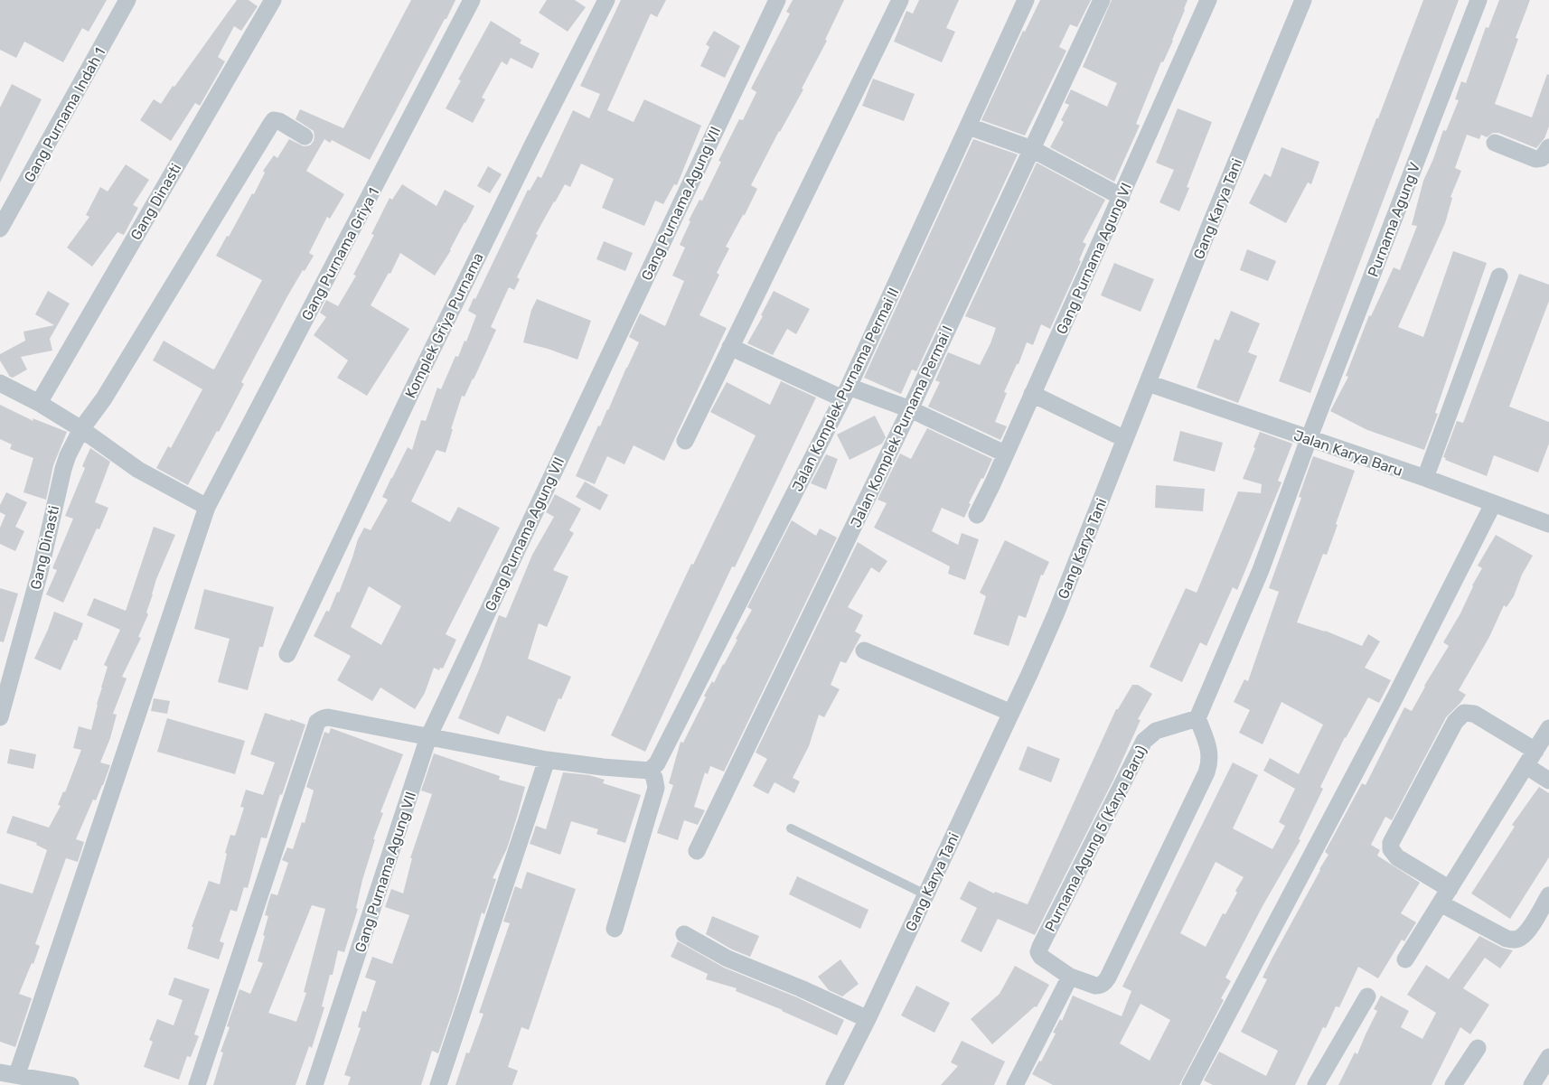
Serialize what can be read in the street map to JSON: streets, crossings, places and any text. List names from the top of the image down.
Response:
{
  "streets": {
    "street": [
      "Gang Purnama Indah 1",
      "Gang Dinasti",
      "Gang Purnama Agung VII",
      "Gang Karya Tani",
      "Purnama Agung V",
      "Gang Purnama Griya 1",
      "Gang Purnama Agung VI",
      "Komplek Griya Purnama",
      "Jalan Komplek Purnama Permai II",
      "Jalan Komplek Purnama Permai I",
      "Jalan Karya Baru",
      "Purnama Agung 5 (Karya Baru)"
    ]
  },
  "crossings": [
    ["Gang Karya Tani", "Jalan Karya Baru"],
    ["Purnama Agung V", "Jalan Karya Baru"]
  ]
}
